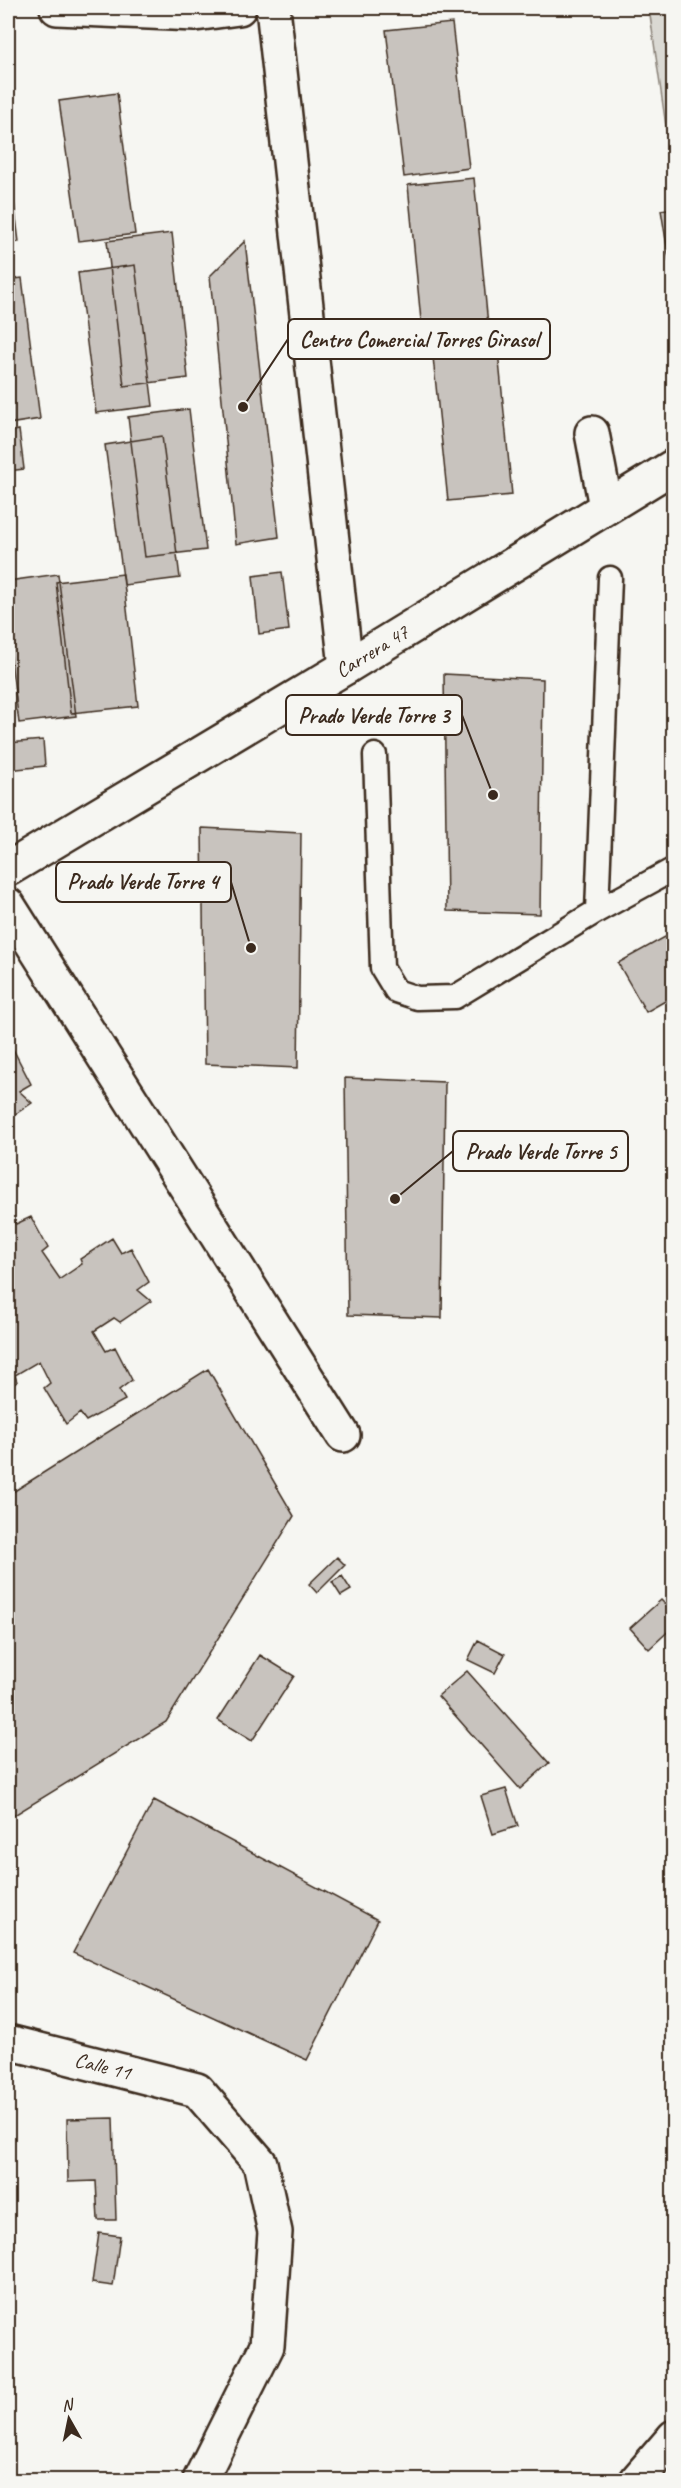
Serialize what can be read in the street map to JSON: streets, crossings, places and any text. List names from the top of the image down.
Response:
{
  "streets": {
    "street": ["Carrera 47", "Calle 11"]
  },
  "places": [
    "Centro Comercial Torres Girasol",
    "Prado Verde Torre 3",
    "Prado Verde Torre 4",
    "Prado Verde Torre 5"
  ],
  "north": "top"
}
